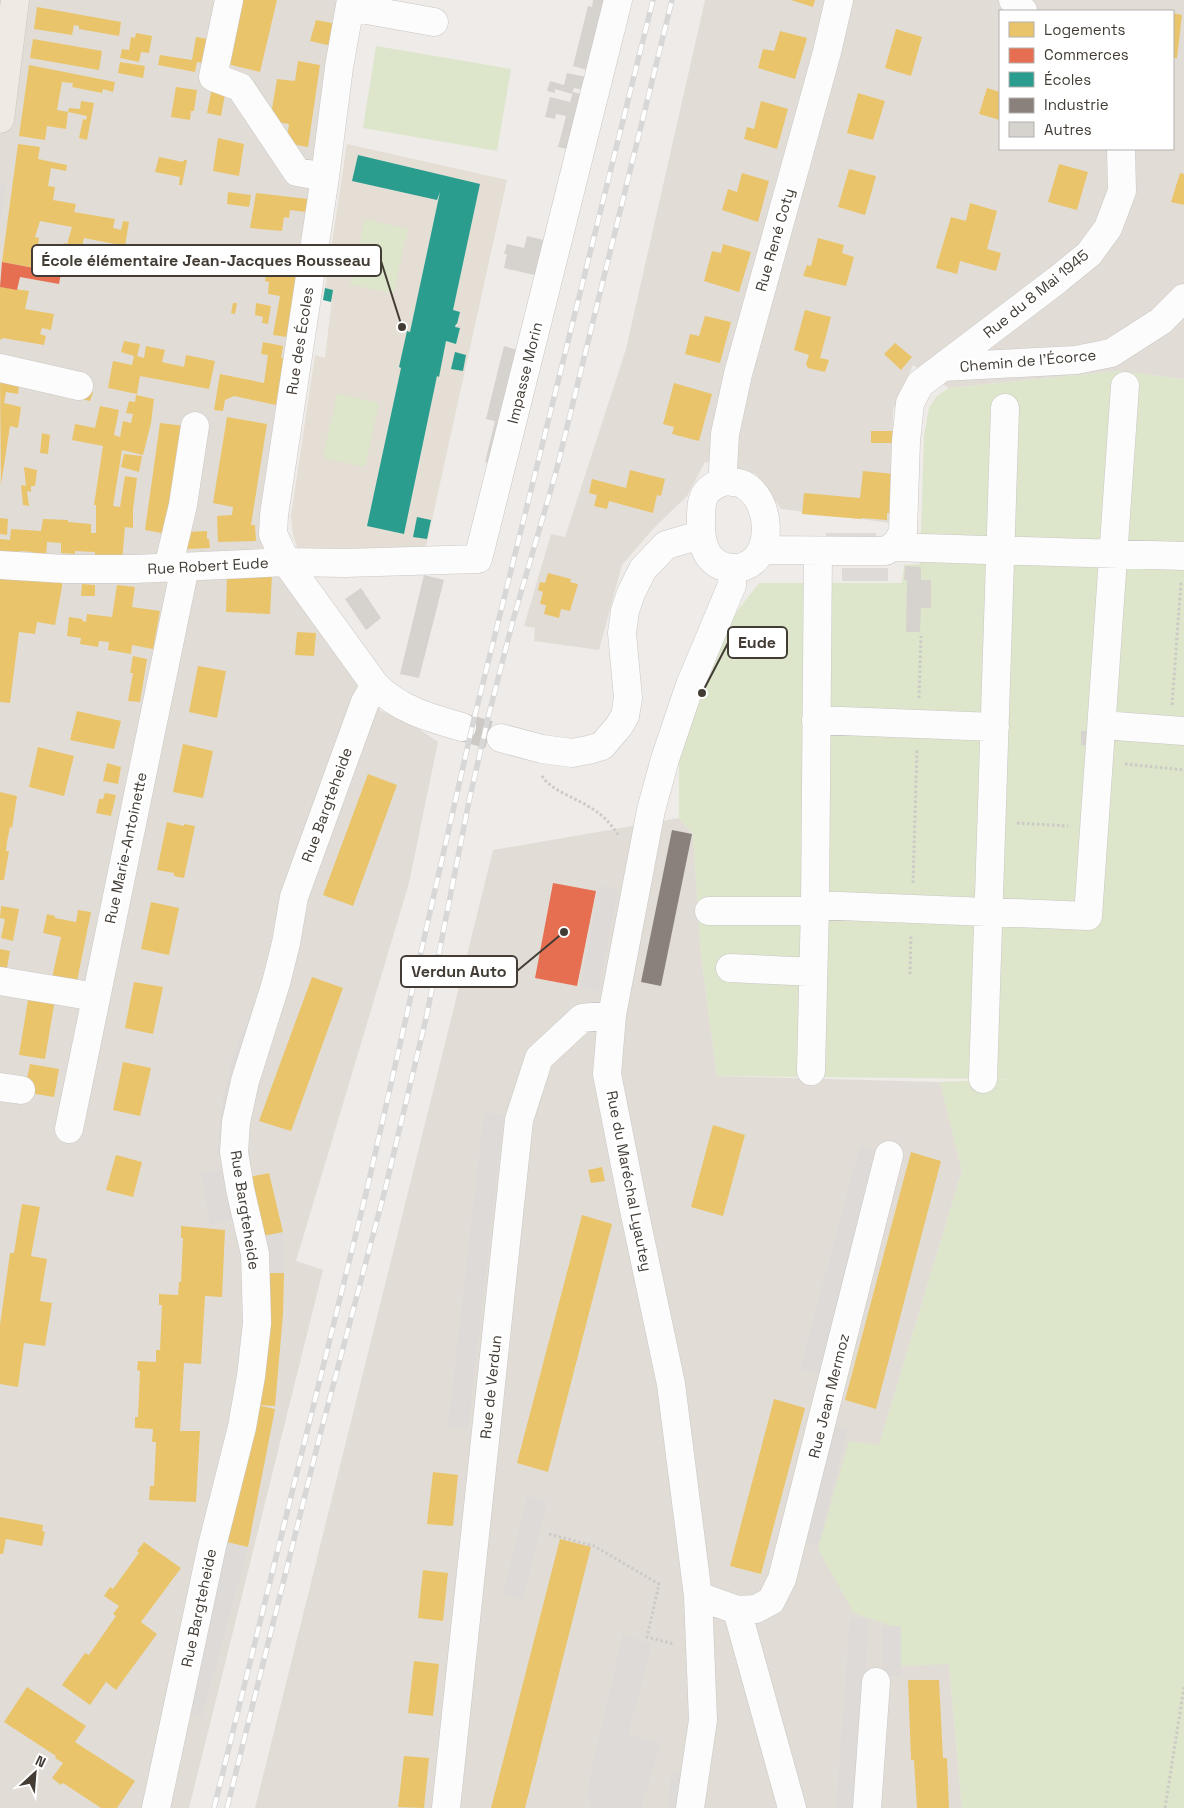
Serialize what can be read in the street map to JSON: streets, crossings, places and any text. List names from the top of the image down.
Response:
{
  "streets": {
    "street": [
      "Rue René Coty",
      "Rue du 8 Mai 1945",
      "Rue des Écoles",
      "Chemin de l'Écorce",
      "Impasse Morin",
      "Rue Robert Eude",
      "Rue Bargteheide",
      "Rue Marie-Antoinette",
      "Rue du Maréchal Lyautey",
      "Rue de Verdun",
      "Rue Jean Mermoz"
    ]
  },
  "crossings": [
    ["Rue René Coty", "Rue du Maréchal Lyautey"],
    ["Rue du 8 Mai 1945", "Chemin de l'Écorce"],
    ["Rue des Écoles", "Impasse Morin"],
    ["Rue des Écoles", "Rue Robert Eude"],
    ["Impasse Morin", "Rue Robert Eude"],
    ["Rue Robert Eude", "Rue Bargteheide"],
    ["Rue Robert Eude", "Rue Marie-Antoinette"],
    ["Rue du Maréchal Lyautey", "Rue de Verdun"],
    ["Rue du Maréchal Lyautey", "Rue Jean Mermoz"]
  ],
  "places": ["École élémentaire Jean-Jacques Rousseau", "Eude", "Verdun Auto"],
  "legend": [
    "Logements",
    "Commerces",
    "Écoles",
    "Industrie",
    "Autres"
  ],
  "north": "top right"
}
